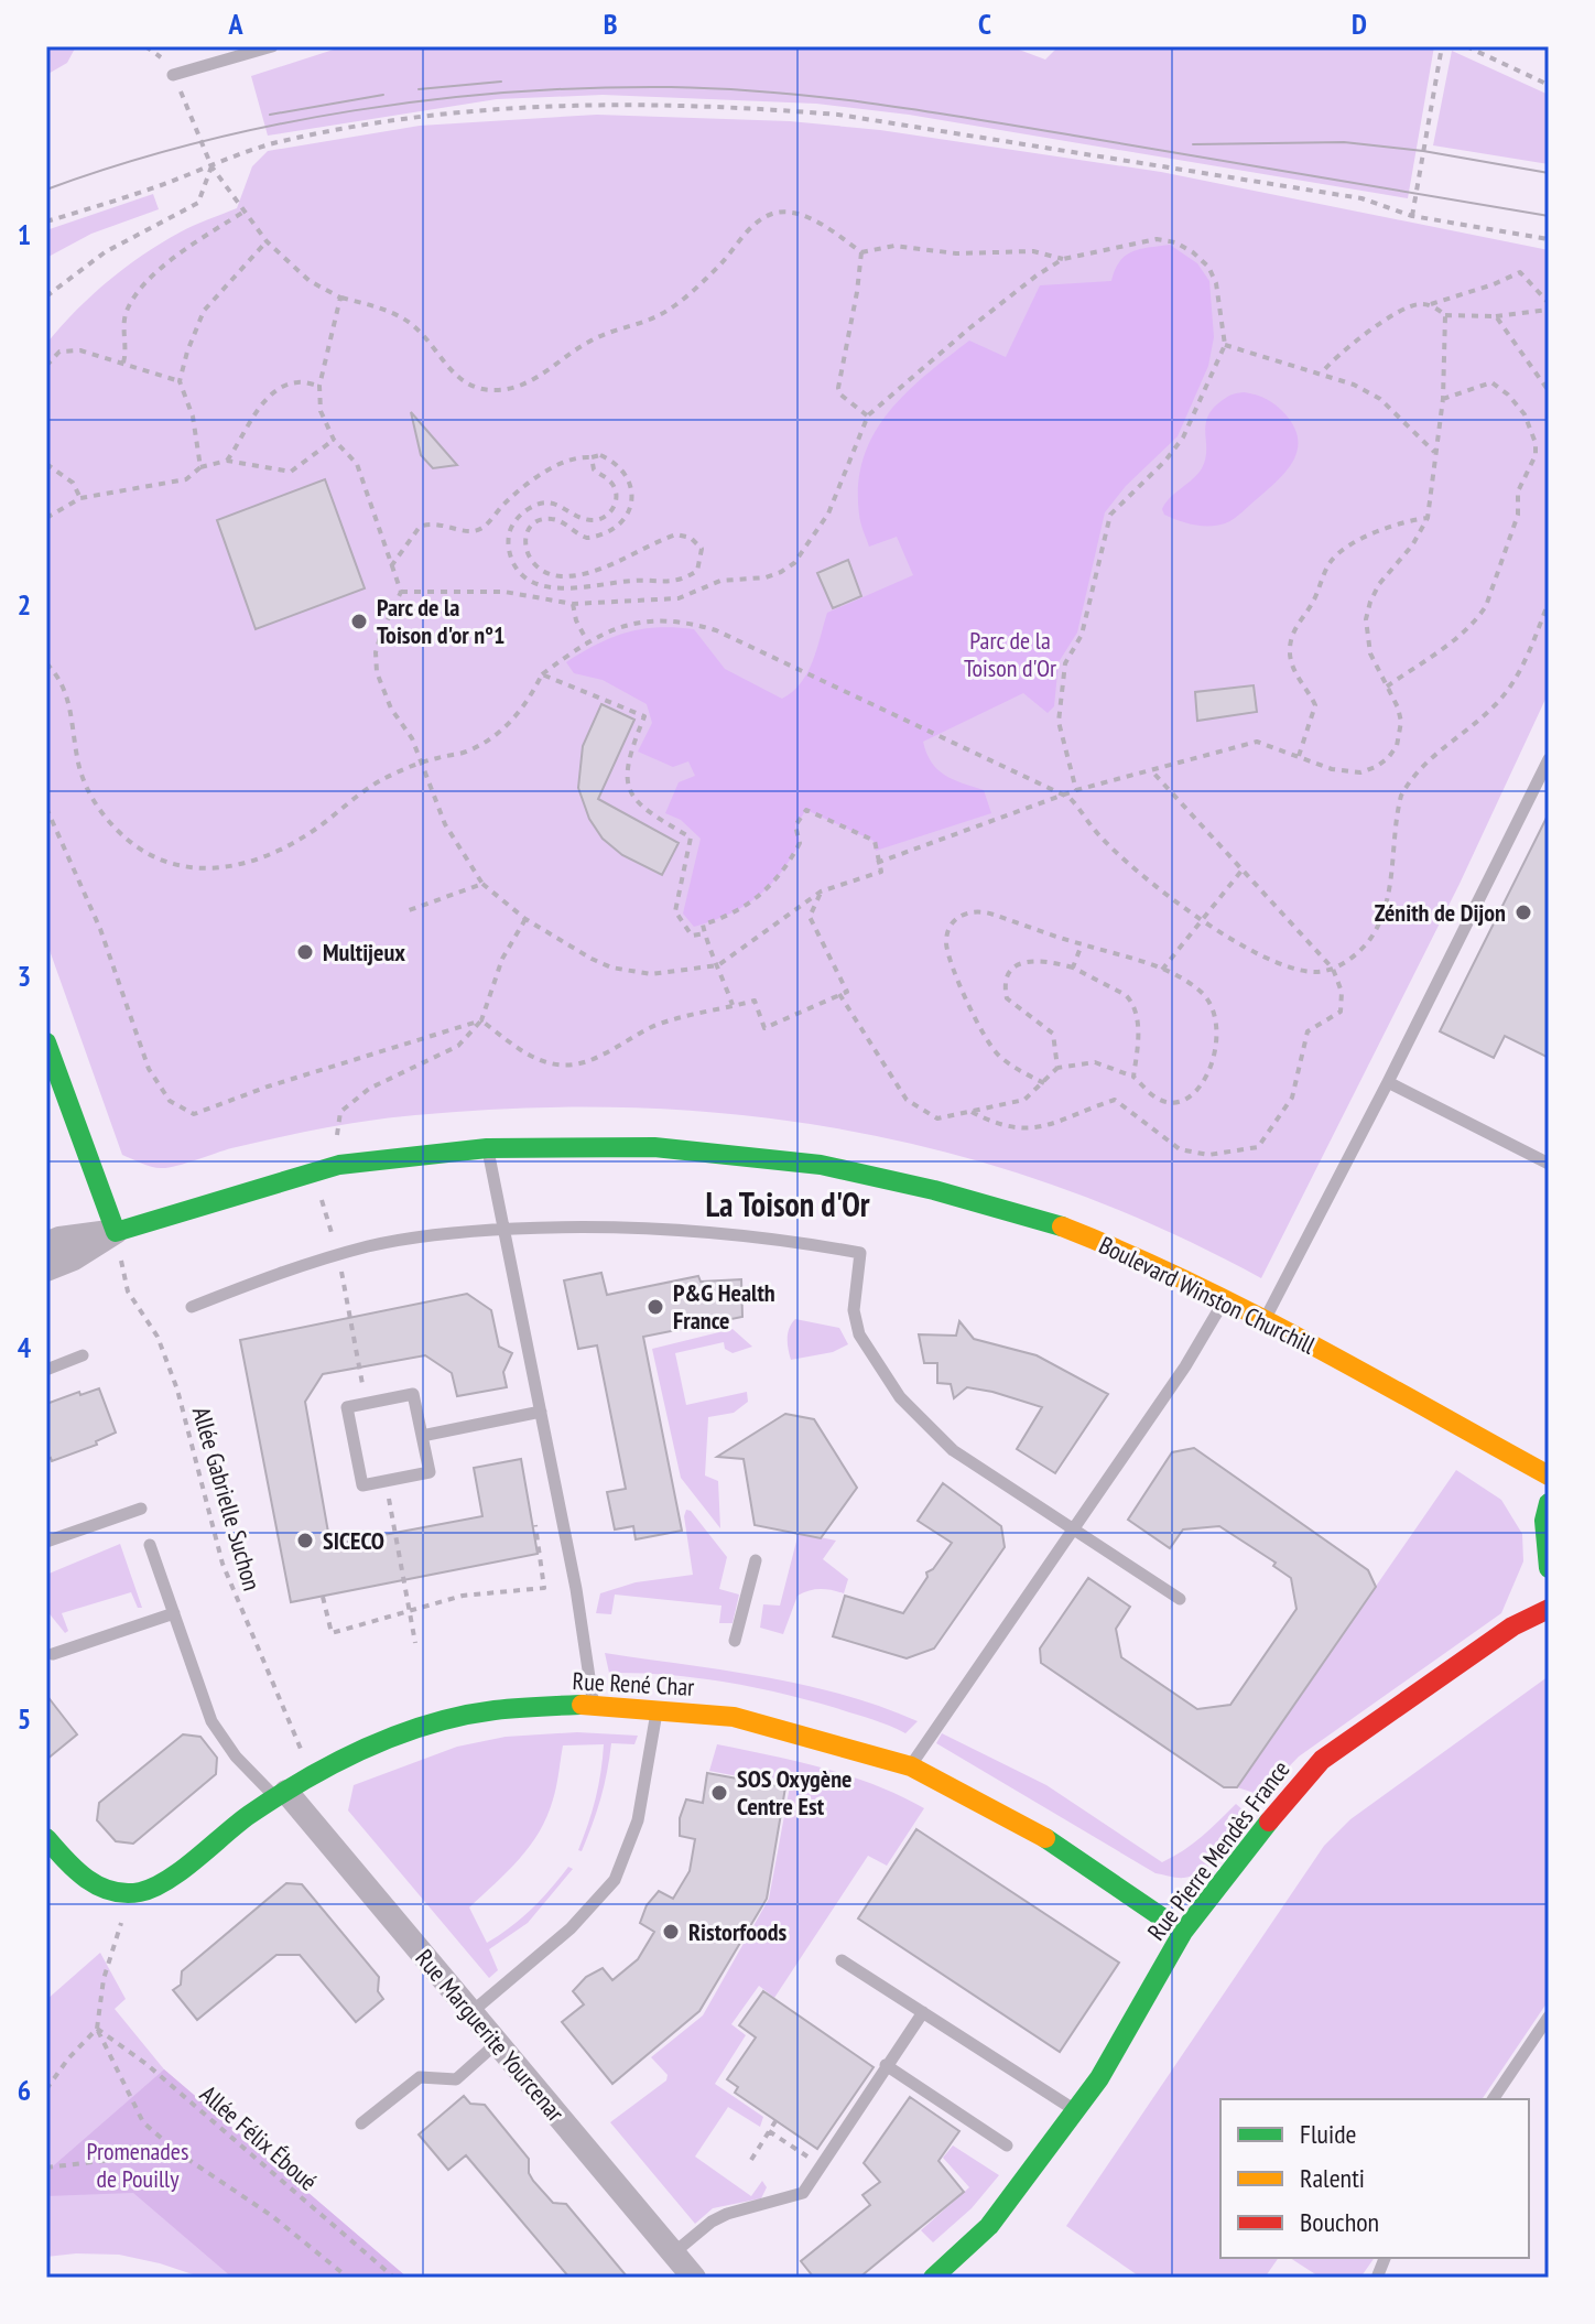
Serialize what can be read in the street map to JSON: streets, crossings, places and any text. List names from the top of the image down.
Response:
{
  "streets": {
    "street": [
      "Boulevard Winston Churchill",
      "Rue René Char",
      "Rue Pierre Mendès France",
      "Rue Marguerite Yourcenar"
    ],
    "path": ["Allée Gabrielle Suchon", "Allée Félix Éboué"]
  },
  "crossings": [
    ["Boulevard Winston Churchill", "Allée Gabrielle Suchon"],
    ["Allée Gabrielle Suchon", "Rue René Char"],
    ["Rue René Char", "Rue Pierre Mendès France"],
    ["Rue René Char", "Rue Marguerite Yourcenar"]
  ],
  "districts": ["La Toison d'Or"],
  "parks": ["Parc de la Toison d'Or", "Promenades de Pouilly"],
  "places": [
    "Parc de la Toison d'or n°1",
    "Zénith de Dijon",
    "Multijeux",
    "P&G Health France",
    "SICECO",
    "SOS Oxygène Centre Est",
    "Ristorfoods"
  ],
  "legend": ["Fluide", "Ralenti", "Bouchon"],
  "grid": {
    "columns": [
      "A",
      "B",
      "C",
      "D"
    ],
    "rows": [
      "1",
      "2",
      "3",
      "4",
      "5",
      "6"
    ]
  }
}
